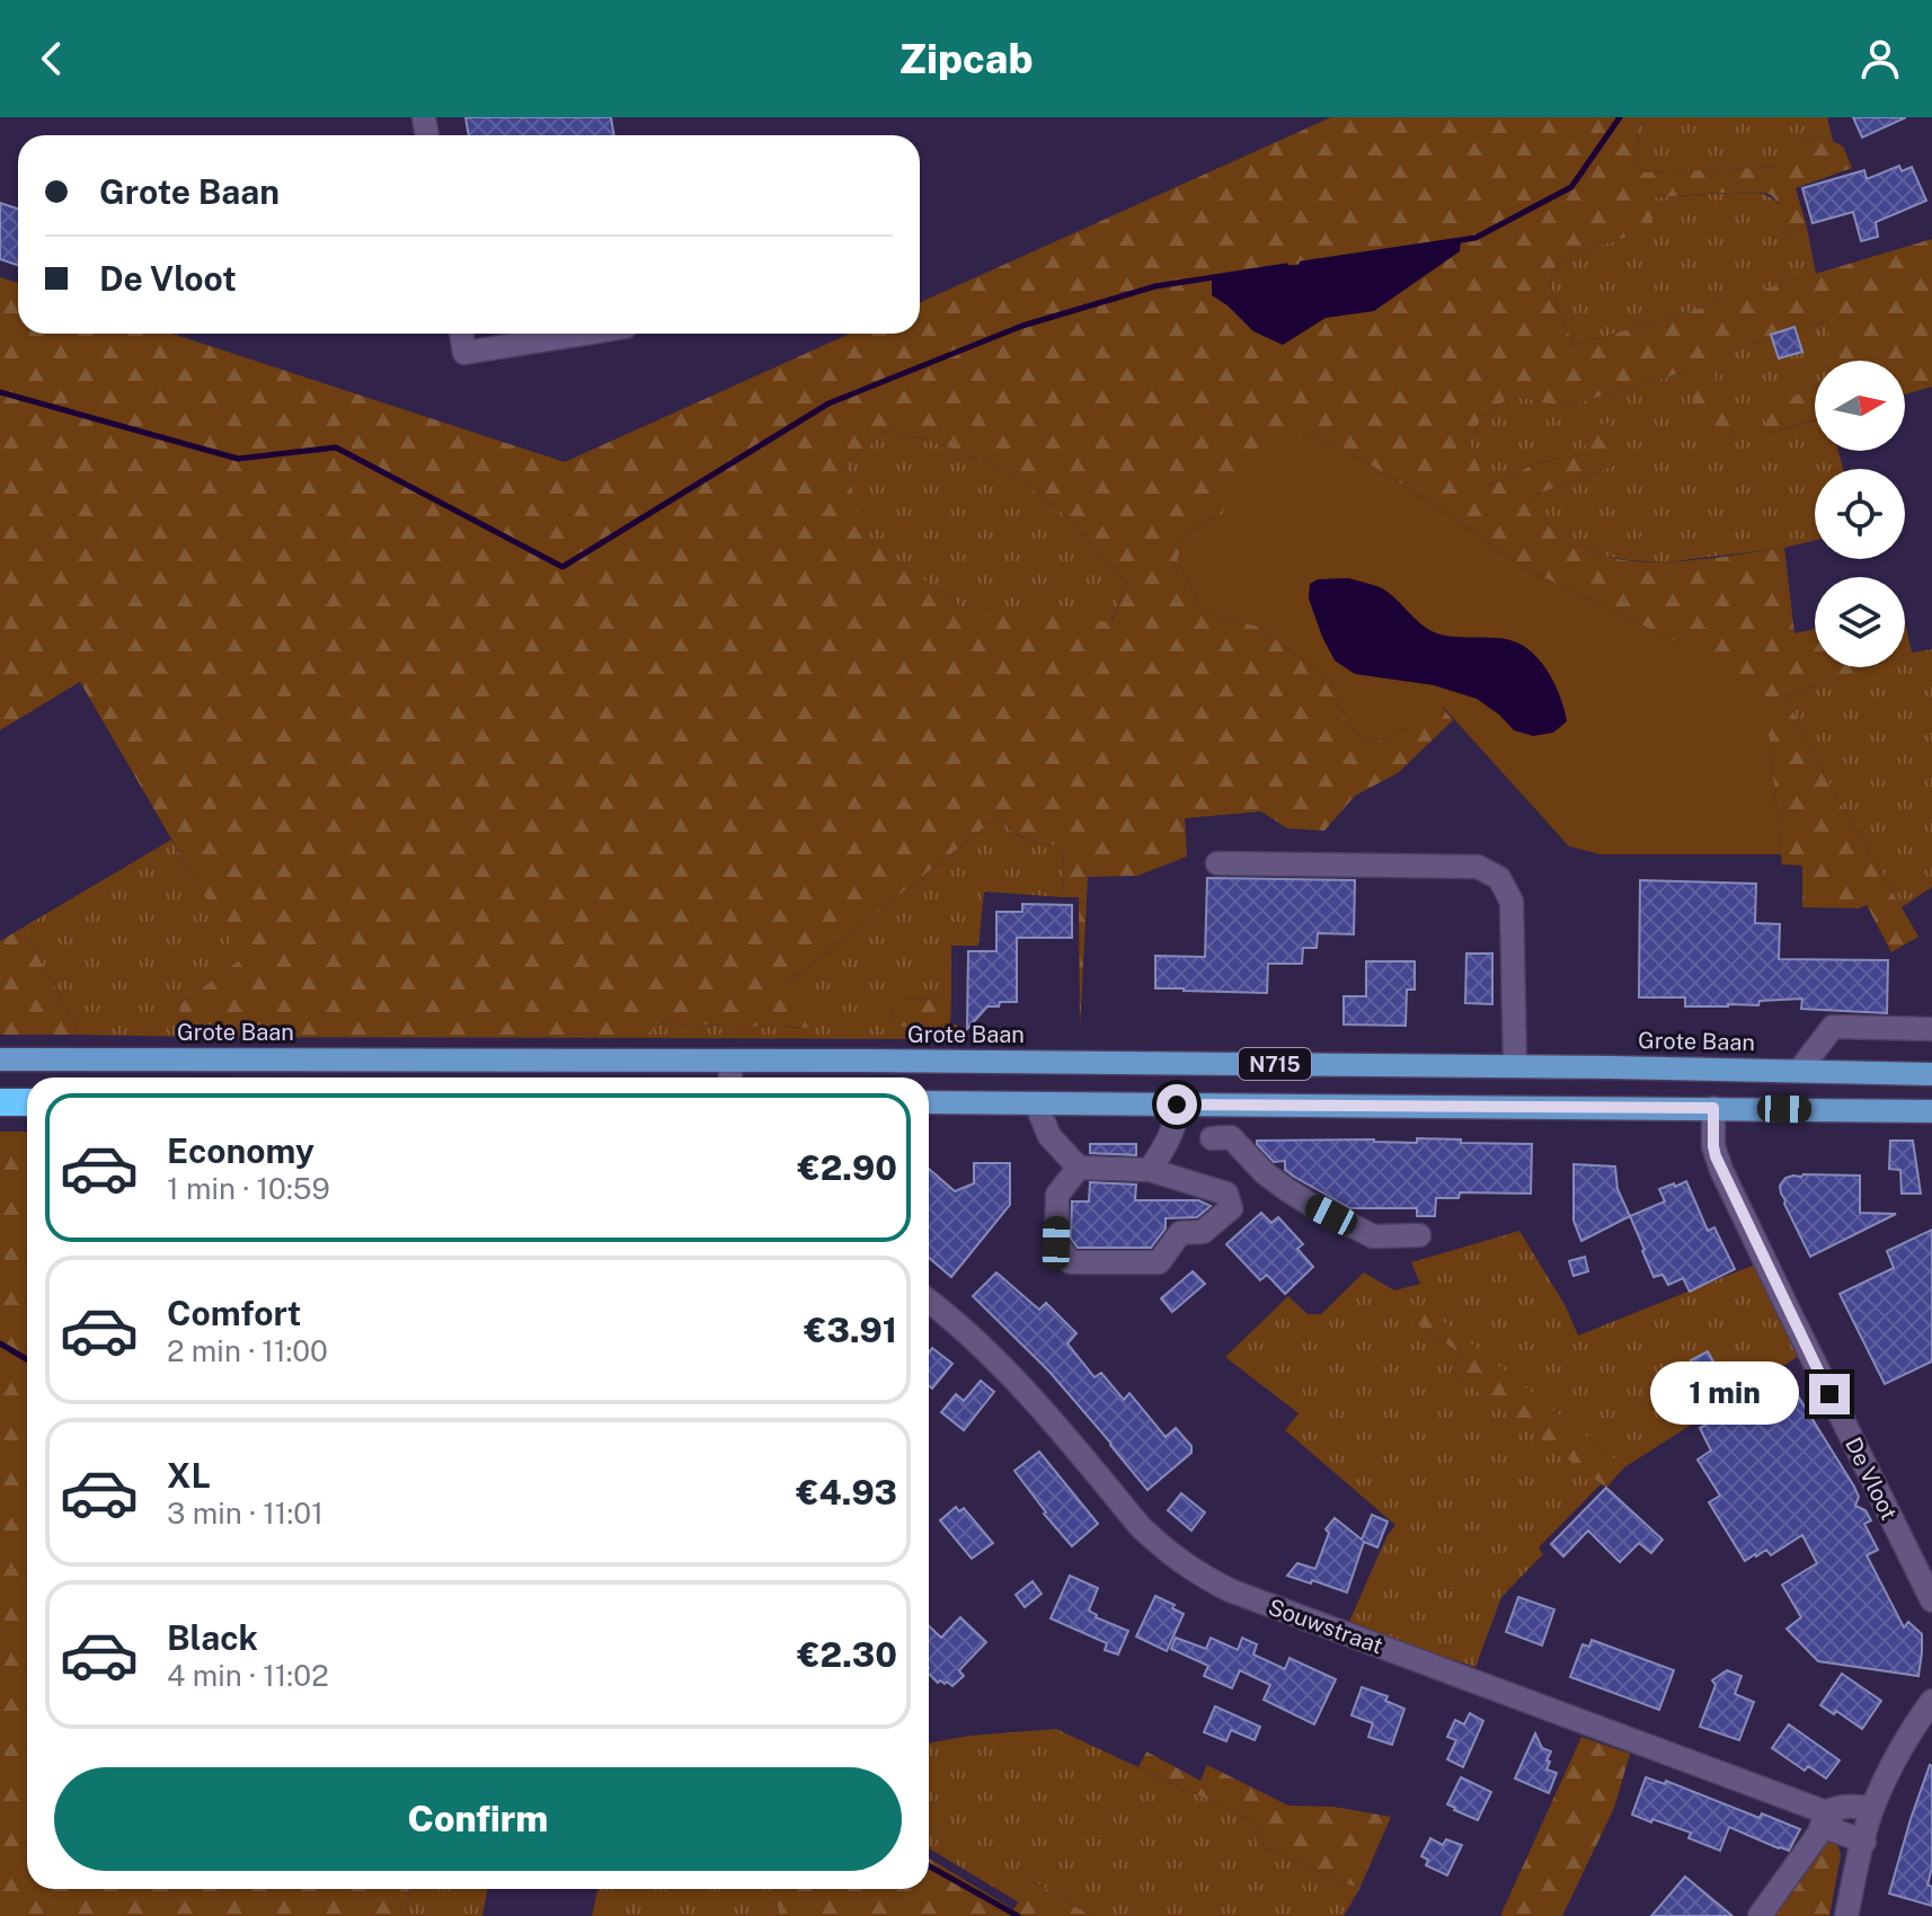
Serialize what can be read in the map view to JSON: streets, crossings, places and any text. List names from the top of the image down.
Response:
{
  "streets": {
    "main road": ["Grote Baan", "N715"],
    "street": ["De Vloot", "Souwstraat"]
  },
  "crossings": [
    ["N715", "De Vloot"]
  ],
  "north": "right",
  "page": {
    "header": "Zipcab",
    "banner": ["Grote Baan", "De Vloot"],
    "list": [
      {
        "name": "Economy",
        "note": "1 min · 10:59",
        "value": "€2.90"
      },
      {
        "name": "Comfort",
        "note": "2 min · 11:00",
        "value": "€3.91"
      },
      {
        "name": "XL",
        "note": "3 min · 11:01",
        "value": "€4.93"
      },
      {
        "name": "Black",
        "note": "4 min · 11:02",
        "value": "€2.30"
      }
    ],
    "bubble": "1 min",
    "buttons": "Confirm"
  }
}
